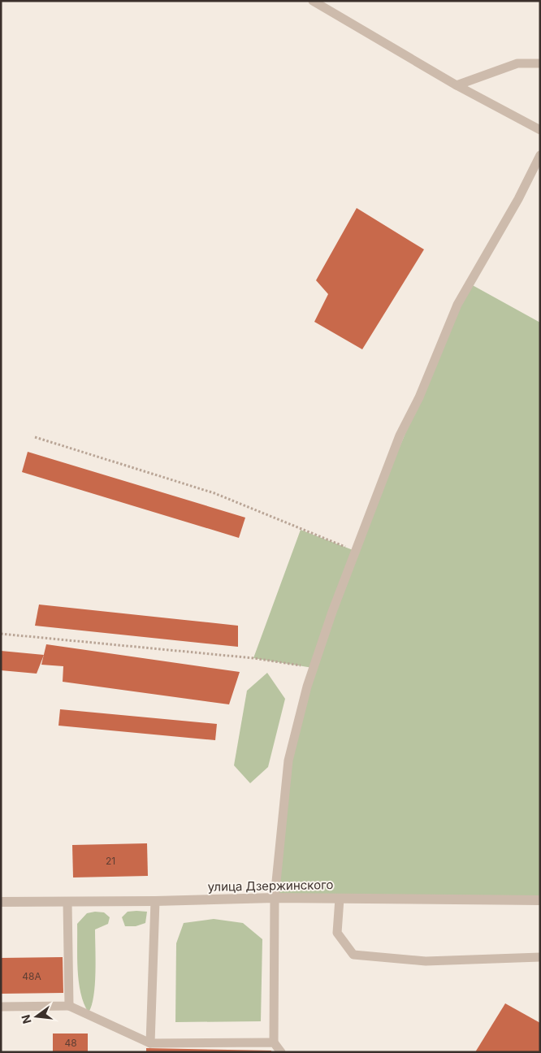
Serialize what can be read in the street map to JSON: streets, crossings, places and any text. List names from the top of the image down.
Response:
{
  "streets": {
    "street": ["улица Дзержинского"]
  },
  "house_numbers": ["21", "48А", "48"],
  "north": "left"
}
